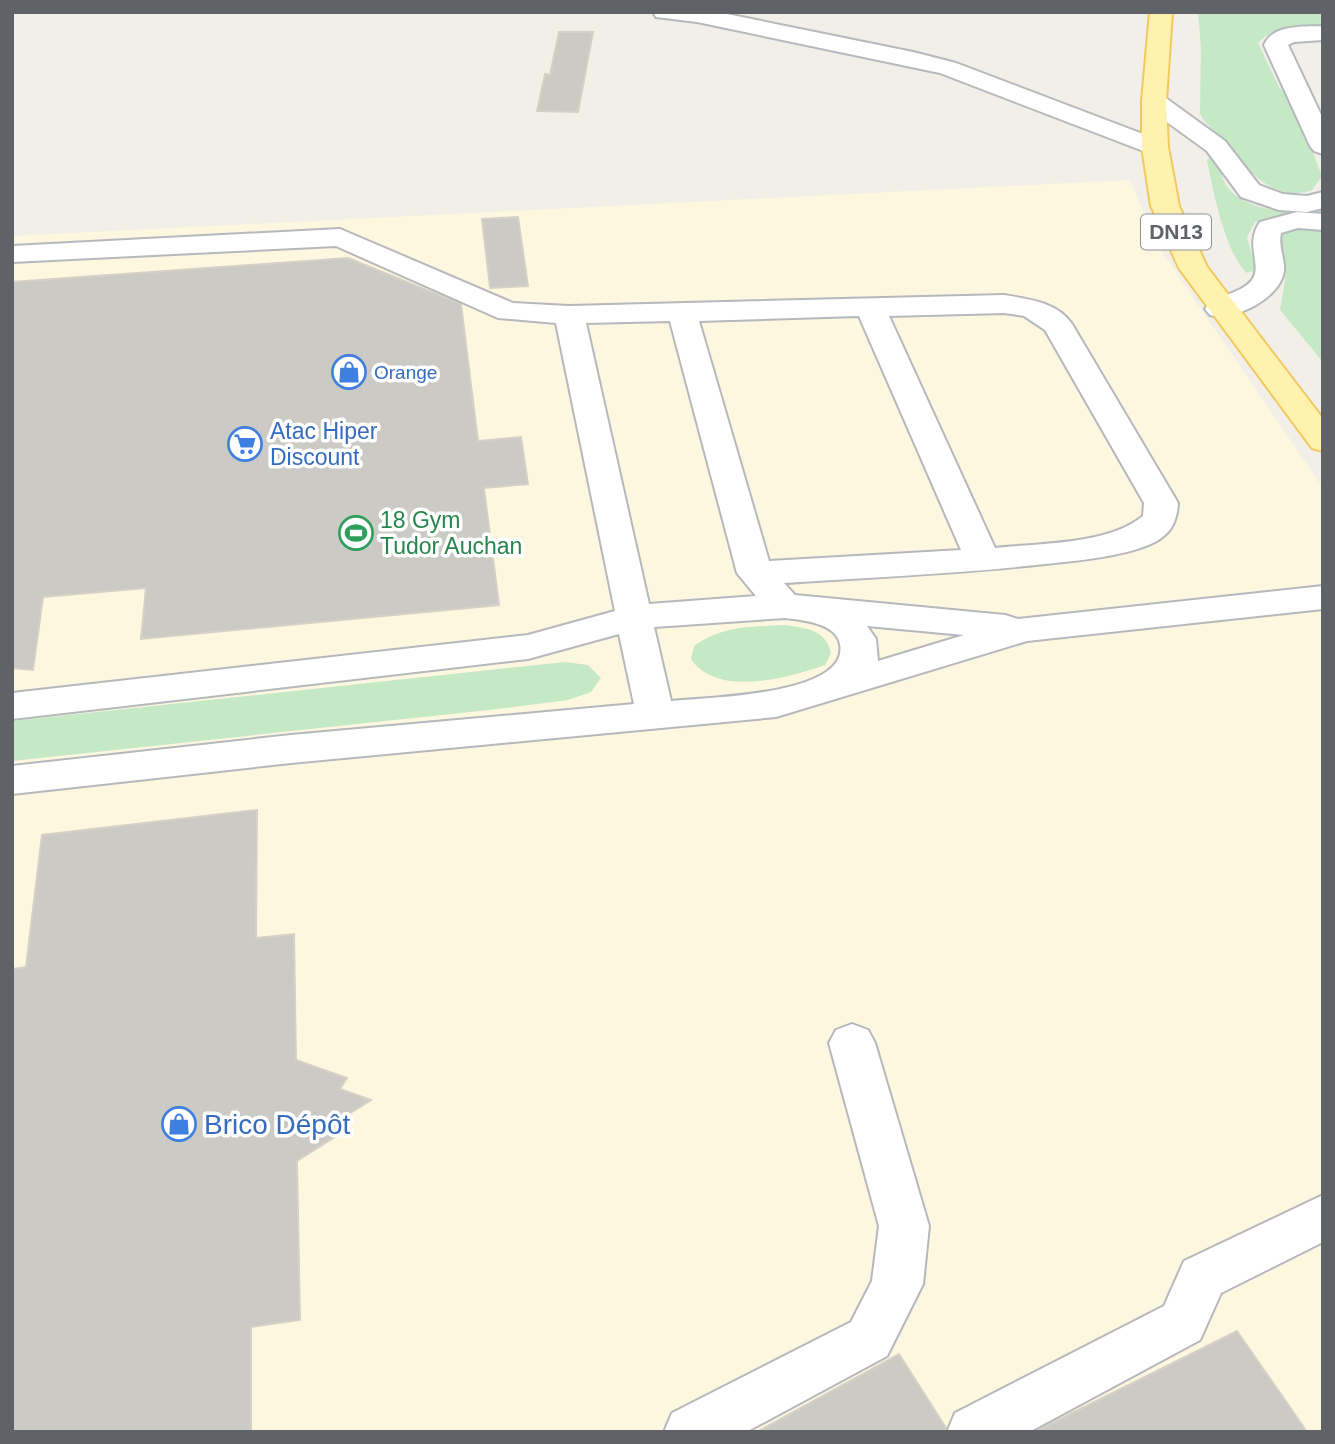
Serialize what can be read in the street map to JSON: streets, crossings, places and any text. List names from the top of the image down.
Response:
{
  "streets": {
    "main road": ["DN13"]
  },
  "places": {
    "shop": ["Orange", "Brico Dépôt"],
    "supermarket": ["Atac Hiper Discount"],
    "sports": ["18 Gym Tudor Auchan"]
  }
}
